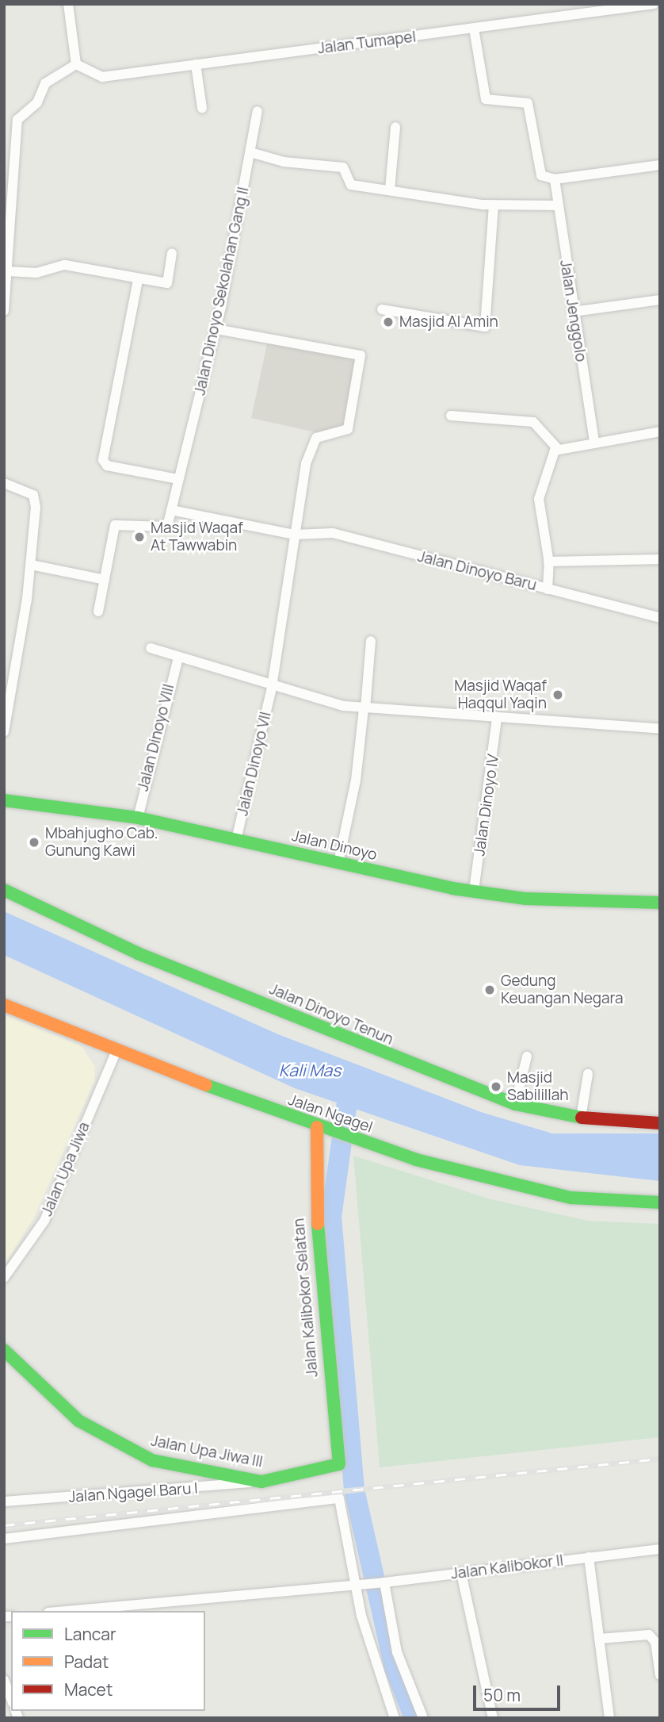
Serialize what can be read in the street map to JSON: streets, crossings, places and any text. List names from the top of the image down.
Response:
{
  "streets": {
    "main road": [
      "Jalan Dinoyo",
      "Jalan Dinoyo Tenun",
      "Jalan Ngagel",
      "Jalan Kalibokor Selatan",
      "Jalan Upa Jiwa III"
    ],
    "street": [
      "Jalan Tumapel",
      "Jalan Dinoyo Sekolahan Gang II",
      "Jalan Jenggolo",
      "Jalan Dinoyo Baru",
      "Jalan Dinoyo VIII",
      "Jalan Dinoyo VII",
      "Jalan Dinoyo IV",
      "Jalan Upa Jiwa",
      "Jalan Ngagel Baru I",
      "Jalan Kalibokor II"
    ]
  },
  "crossings": [
    ["Jalan Dinoyo Sekolahan Gang II", "Jalan Dinoyo Baru"],
    ["Jalan Dinoyo Sekolahan Gang II", "Jalan Dinoyo VII"],
    ["Jalan Dinoyo Baru", "Jalan Dinoyo VII"],
    ["Jalan Dinoyo VIII", "Jalan Dinoyo"],
    ["Jalan Dinoyo VII", "Jalan Dinoyo"],
    ["Jalan Dinoyo IV", "Jalan Dinoyo"],
    ["Jalan Ngagel", "Jalan Upa Jiwa"],
    ["Jalan Ngagel", "Jalan Kalibokor Selatan"],
    ["Jalan Kalibokor Selatan", "Jalan Upa Jiwa III"],
    ["Jalan Upa Jiwa III", "Jalan Ngagel Baru I"]
  ],
  "water": ["Kali Mas"],
  "places": [
    "Masjid Al Amin",
    "Masjid Waqaf At Tawwabin",
    "Masjid Waqaf Haqqul Yaqin",
    "Mbahjugho Cab. Gunung Kawi",
    "Gedung Keuangan Negara",
    "Masjid Sabilillah"
  ],
  "legend": ["Lancar", "Padat", "Macet"],
  "scale_bar": "50 m"
}
